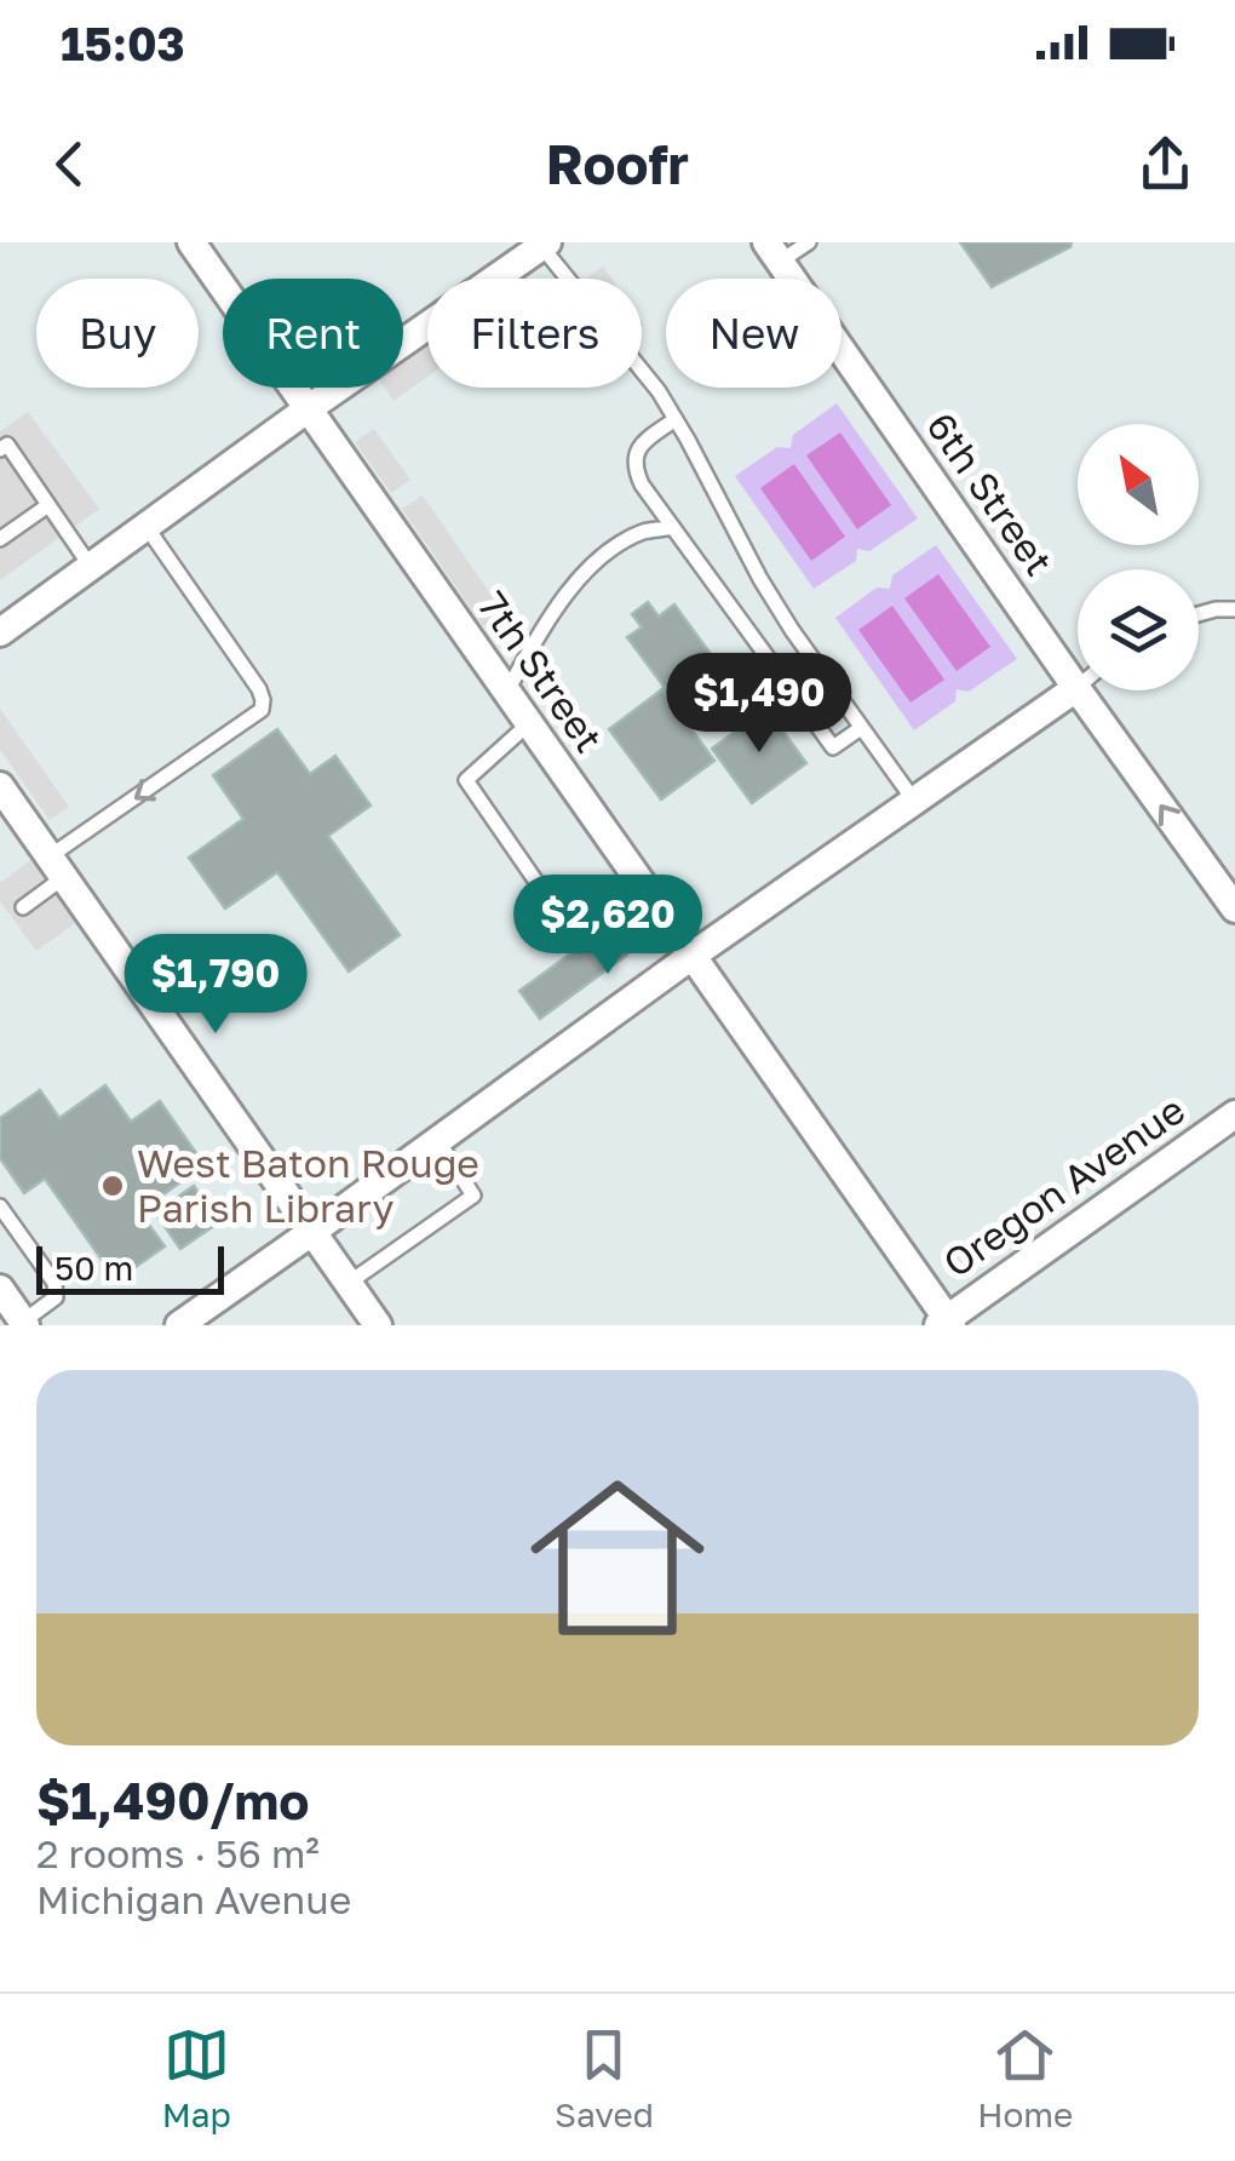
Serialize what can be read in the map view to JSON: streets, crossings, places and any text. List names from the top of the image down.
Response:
{
  "streets": {
    "street": ["6th Street", "7th Street", "Oregon Avenue"]
  },
  "crossings": [
    ["7th Street", "Oregon Avenue"]
  ],
  "places": ["West Baton Rouge Parish Library"],
  "scale_bar": "50 m",
  "north": "top left",
  "page": {
    "status": "15:03",
    "header": "Roofr",
    "chip": [
      "Buy",
      "Rent",
      "Filters",
      "New"
    ],
    "price": ["$1,490", "$2,620", "$1,790"],
    "scale": "50 m",
    "list": [
      {
        "name": "$1,490/mo",
        "note": "2 rooms · 56 m² · Michigan Avenue"
      }
    ],
    "tabs": ["Map", "Saved", "Home"]
  }
}
